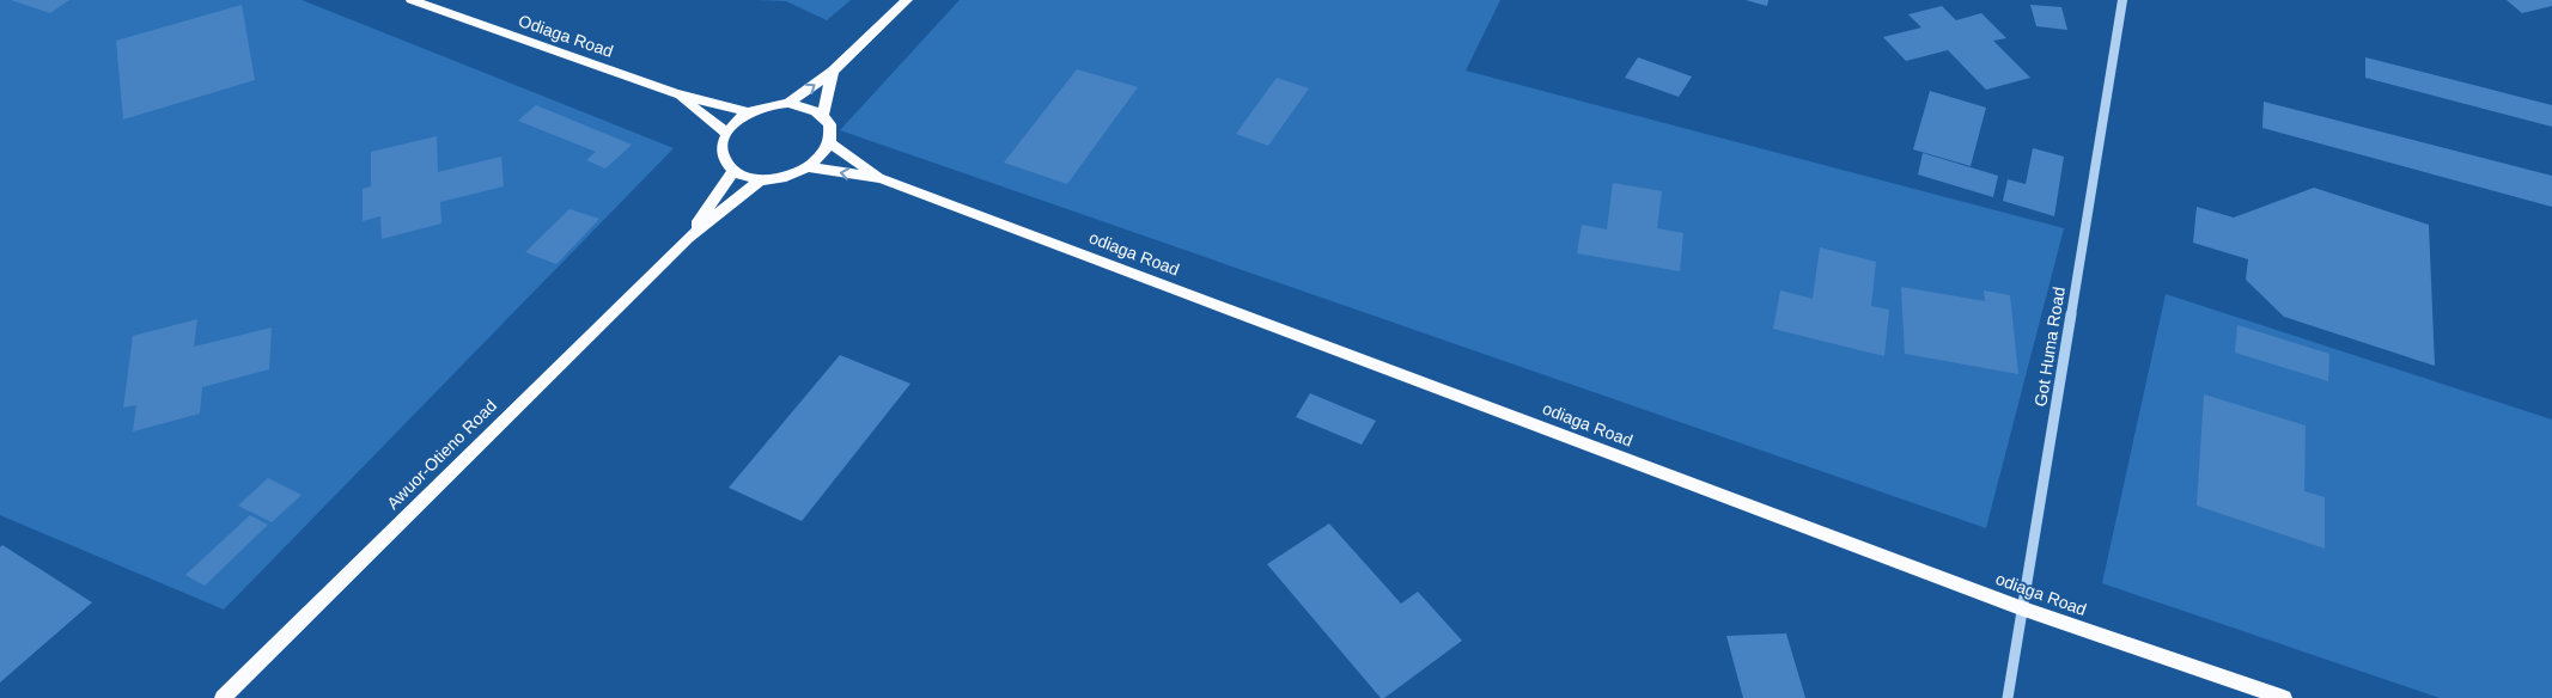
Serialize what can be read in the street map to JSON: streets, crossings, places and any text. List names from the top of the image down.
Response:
{
  "streets": {
    "main road": ["Odiaga Road", "odiaga Road", "Awuor-Otieno Road"],
    "street": ["Got Huma Road"]
  },
  "crossings": [
    ["Odiaga Road", "Awuor-Otieno Road"],
    ["odiaga Road", "Got Huma Road"]
  ]
}
